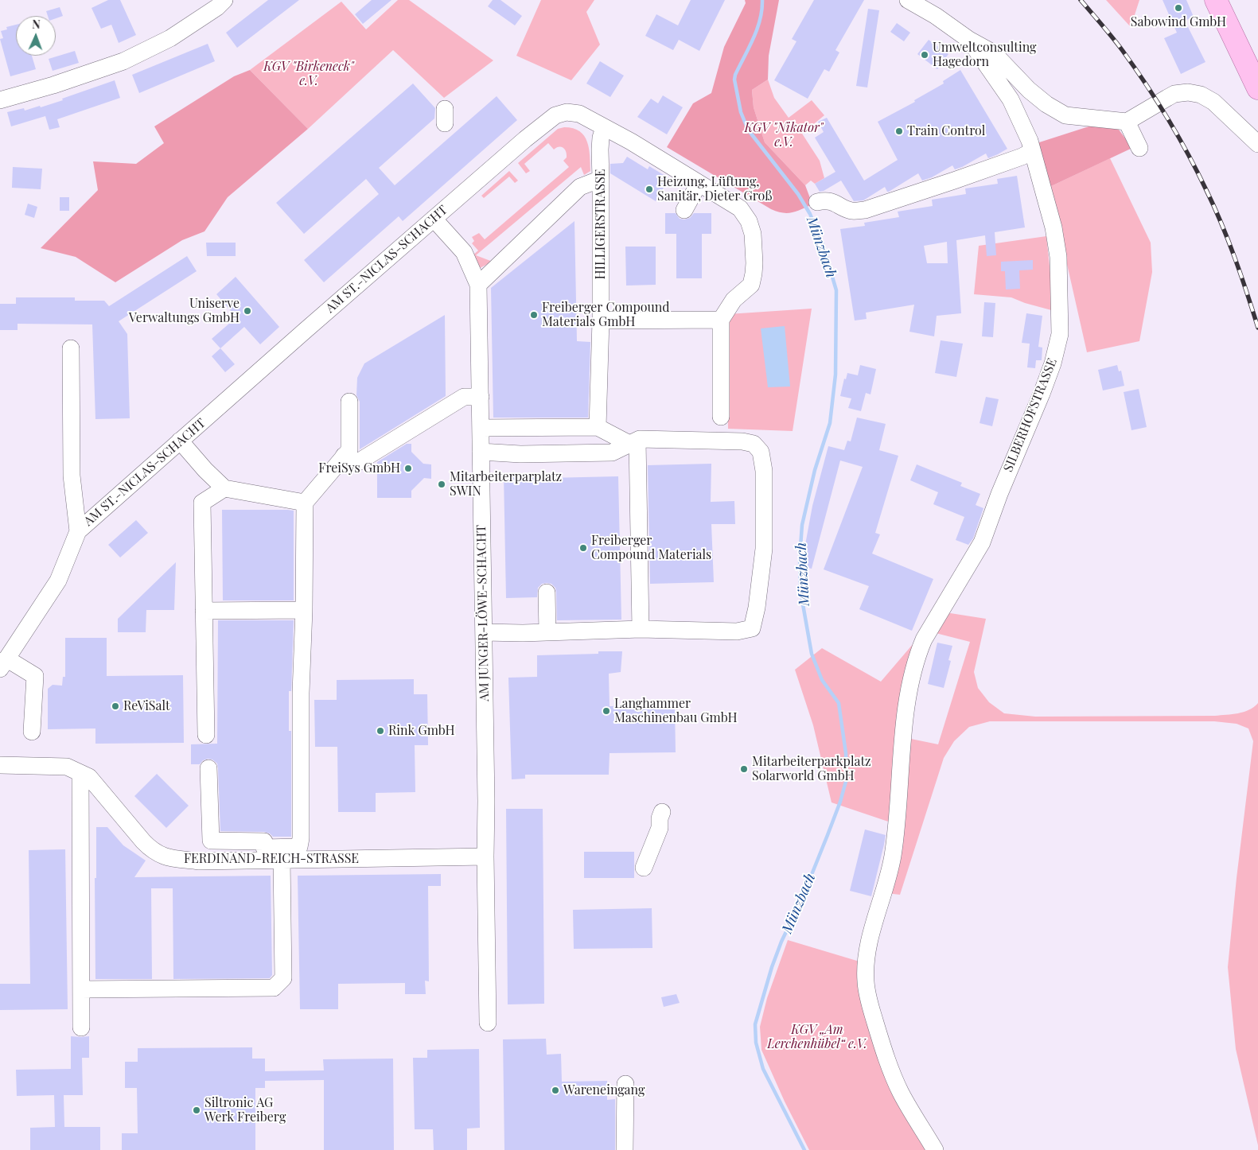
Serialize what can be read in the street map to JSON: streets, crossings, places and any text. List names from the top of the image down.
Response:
{
  "streets": {
    "street": [
      "HILLIGERSTRASSE",
      "AM ST.-NICLAS-SCHACHT",
      "SILBERHOFSTRASSE",
      "AM JUNGER-LÖWE-SCHACHT",
      "FERDINAND-REICH-STRASSE"
    ]
  },
  "crossings": [
    ["HILLIGERSTRASSE", "AM ST.-NICLAS-SCHACHT"],
    ["AM ST.-NICLAS-SCHACHT", "AM JUNGER-LÖWE-SCHACHT"],
    ["AM JUNGER-LÖWE-SCHACHT", "FERDINAND-REICH-STRASSE"]
  ],
  "water": ["Münzbach"],
  "parks": ["KGV \"Birkeneck\" e.V.", "KGV \"Nikator\" e.V.", "KGV „Am Lerchenhübel“ e.V."],
  "places": [
    "Sabowind GmbH",
    "Umweltconsulting Hagedorn",
    "Train Control",
    "Heizung, Lüftung, Sanitär, Dieter Groß",
    "Uniserve Verwaltungs GmbH",
    "Freiberger Compound Materials GmbH",
    "FreiSys GmbH",
    "Mitarbeiterparplatz SWIN",
    "Freiberger Compound Materials",
    "ReViSalt",
    "Langhammer Maschinenbau GmbH",
    "Rink GmbH",
    "Mitarbeiterparkplatz Solarworld GmbH",
    "Wareneingang",
    "Siltronic AG Werk Freiberg"
  ],
  "north": "top"
}
